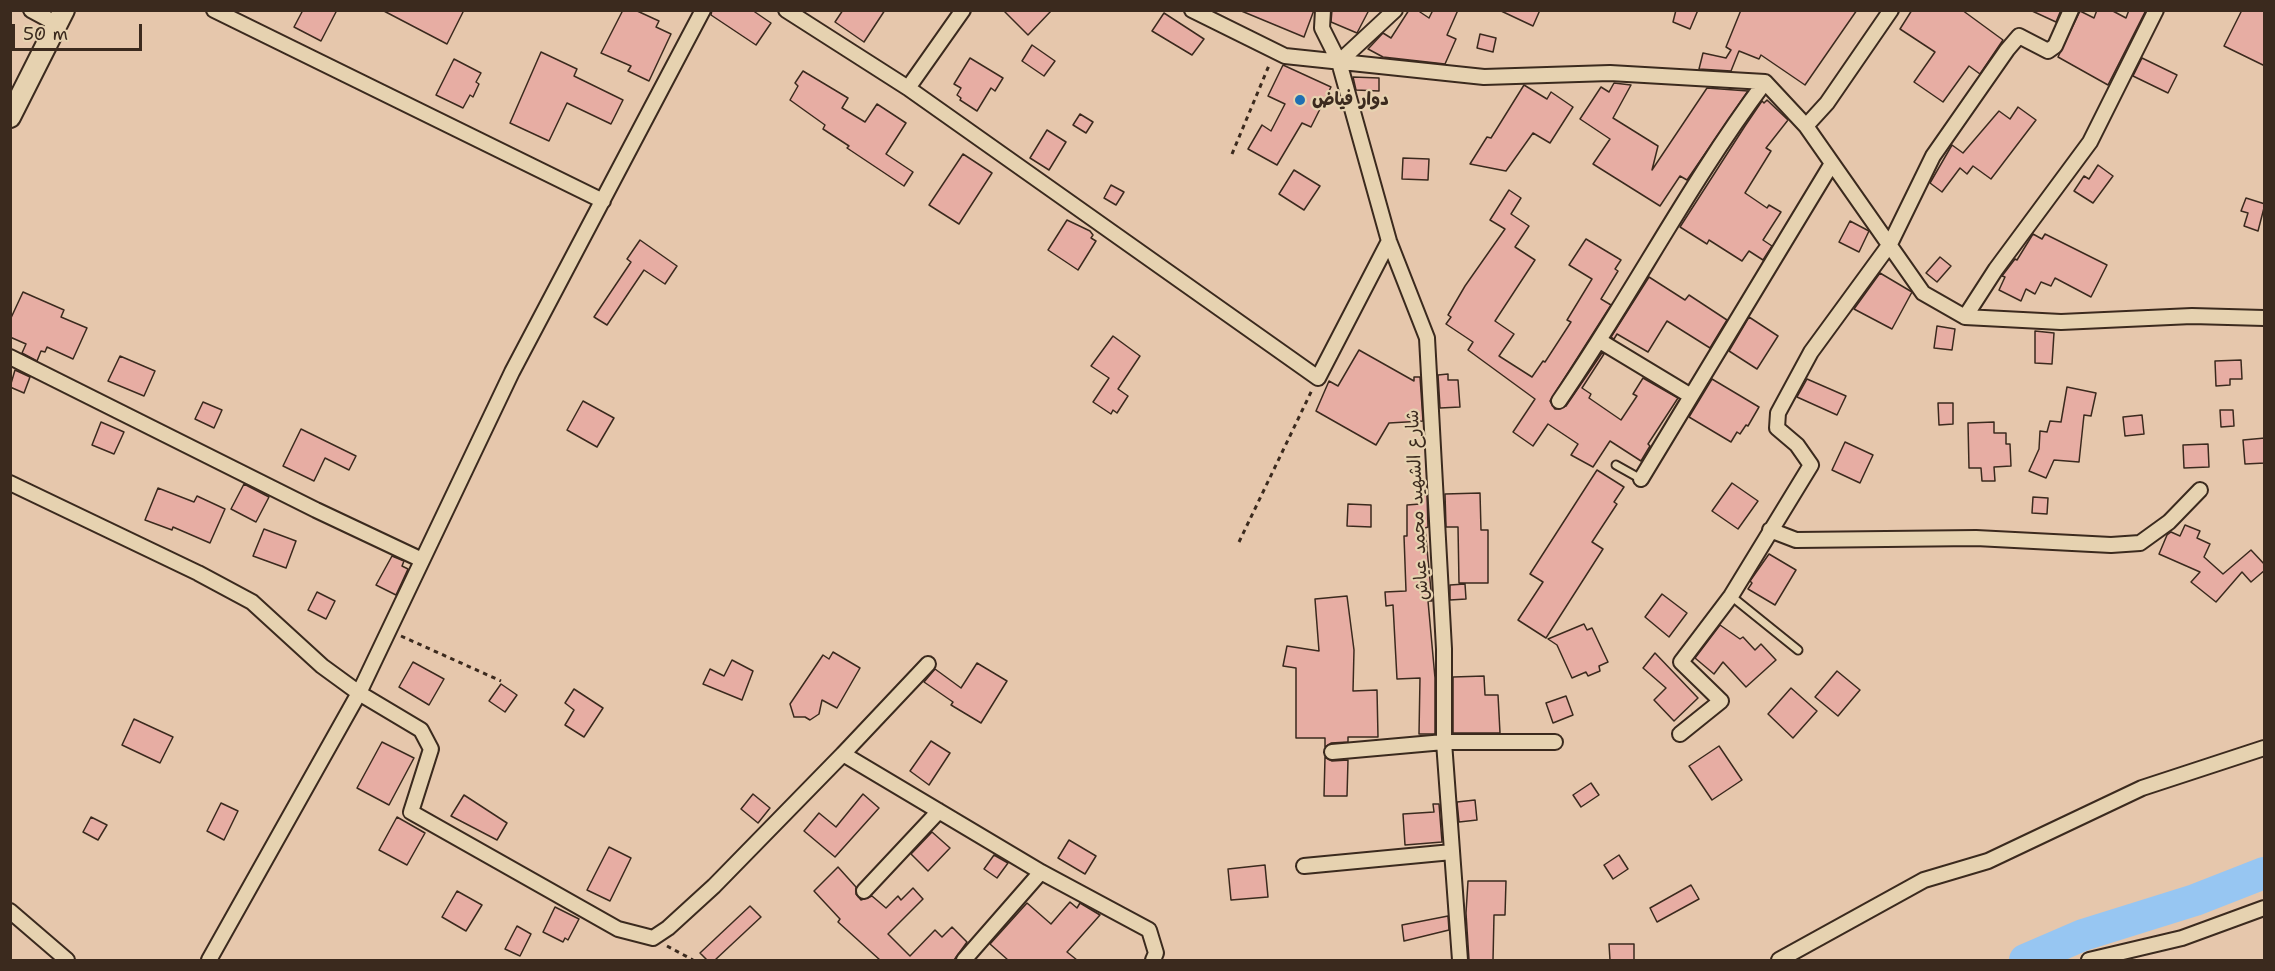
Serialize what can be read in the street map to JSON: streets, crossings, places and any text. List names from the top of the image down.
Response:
{
  "streets": {
    "street": ["شارع الشهيد محمد عياش"]
  },
  "places": ["دوار فياض"],
  "scale_bar": "50 m"
}
